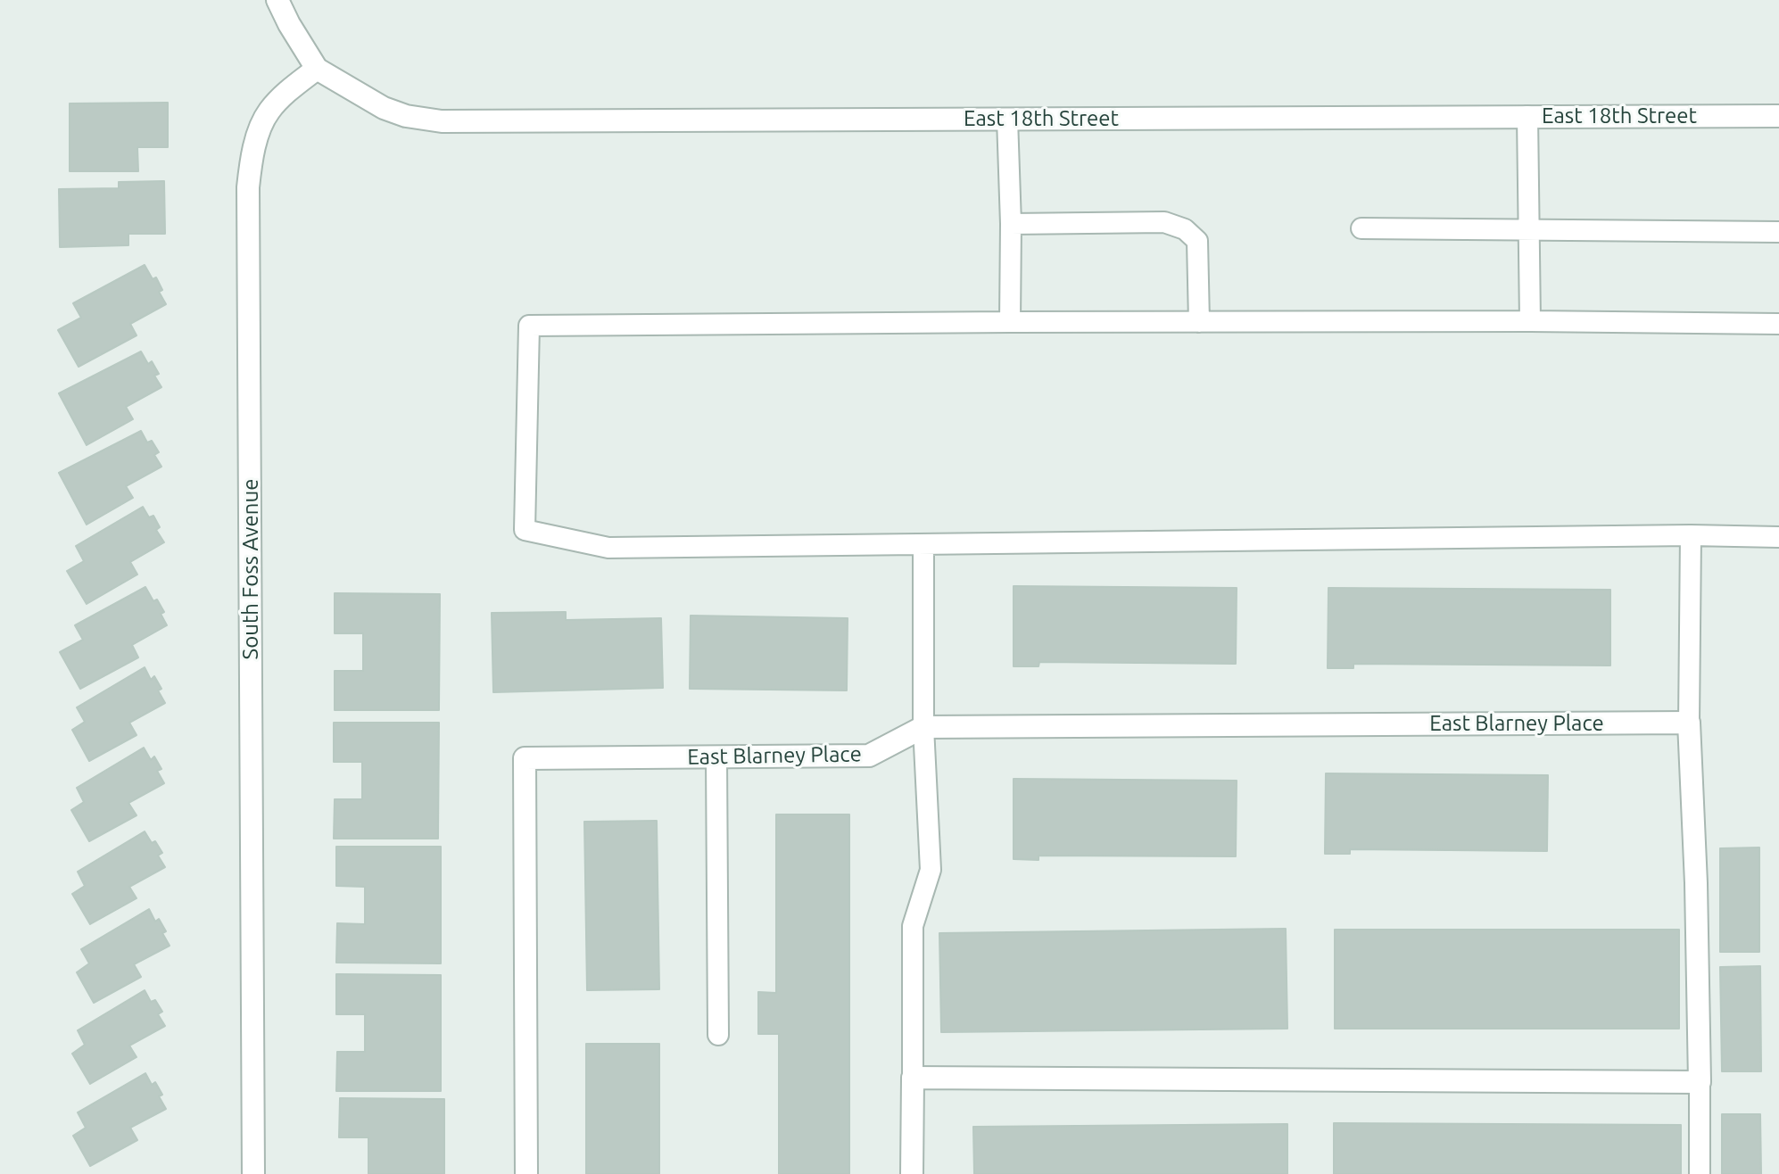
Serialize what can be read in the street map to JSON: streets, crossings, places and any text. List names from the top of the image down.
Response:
{
  "streets": {
    "street": ["East 18th Street", "South Foss Avenue", "East Blarney Place"]
  },
  "crossings": [
    ["East 18th Street", "South Foss Avenue"]
  ]
}
